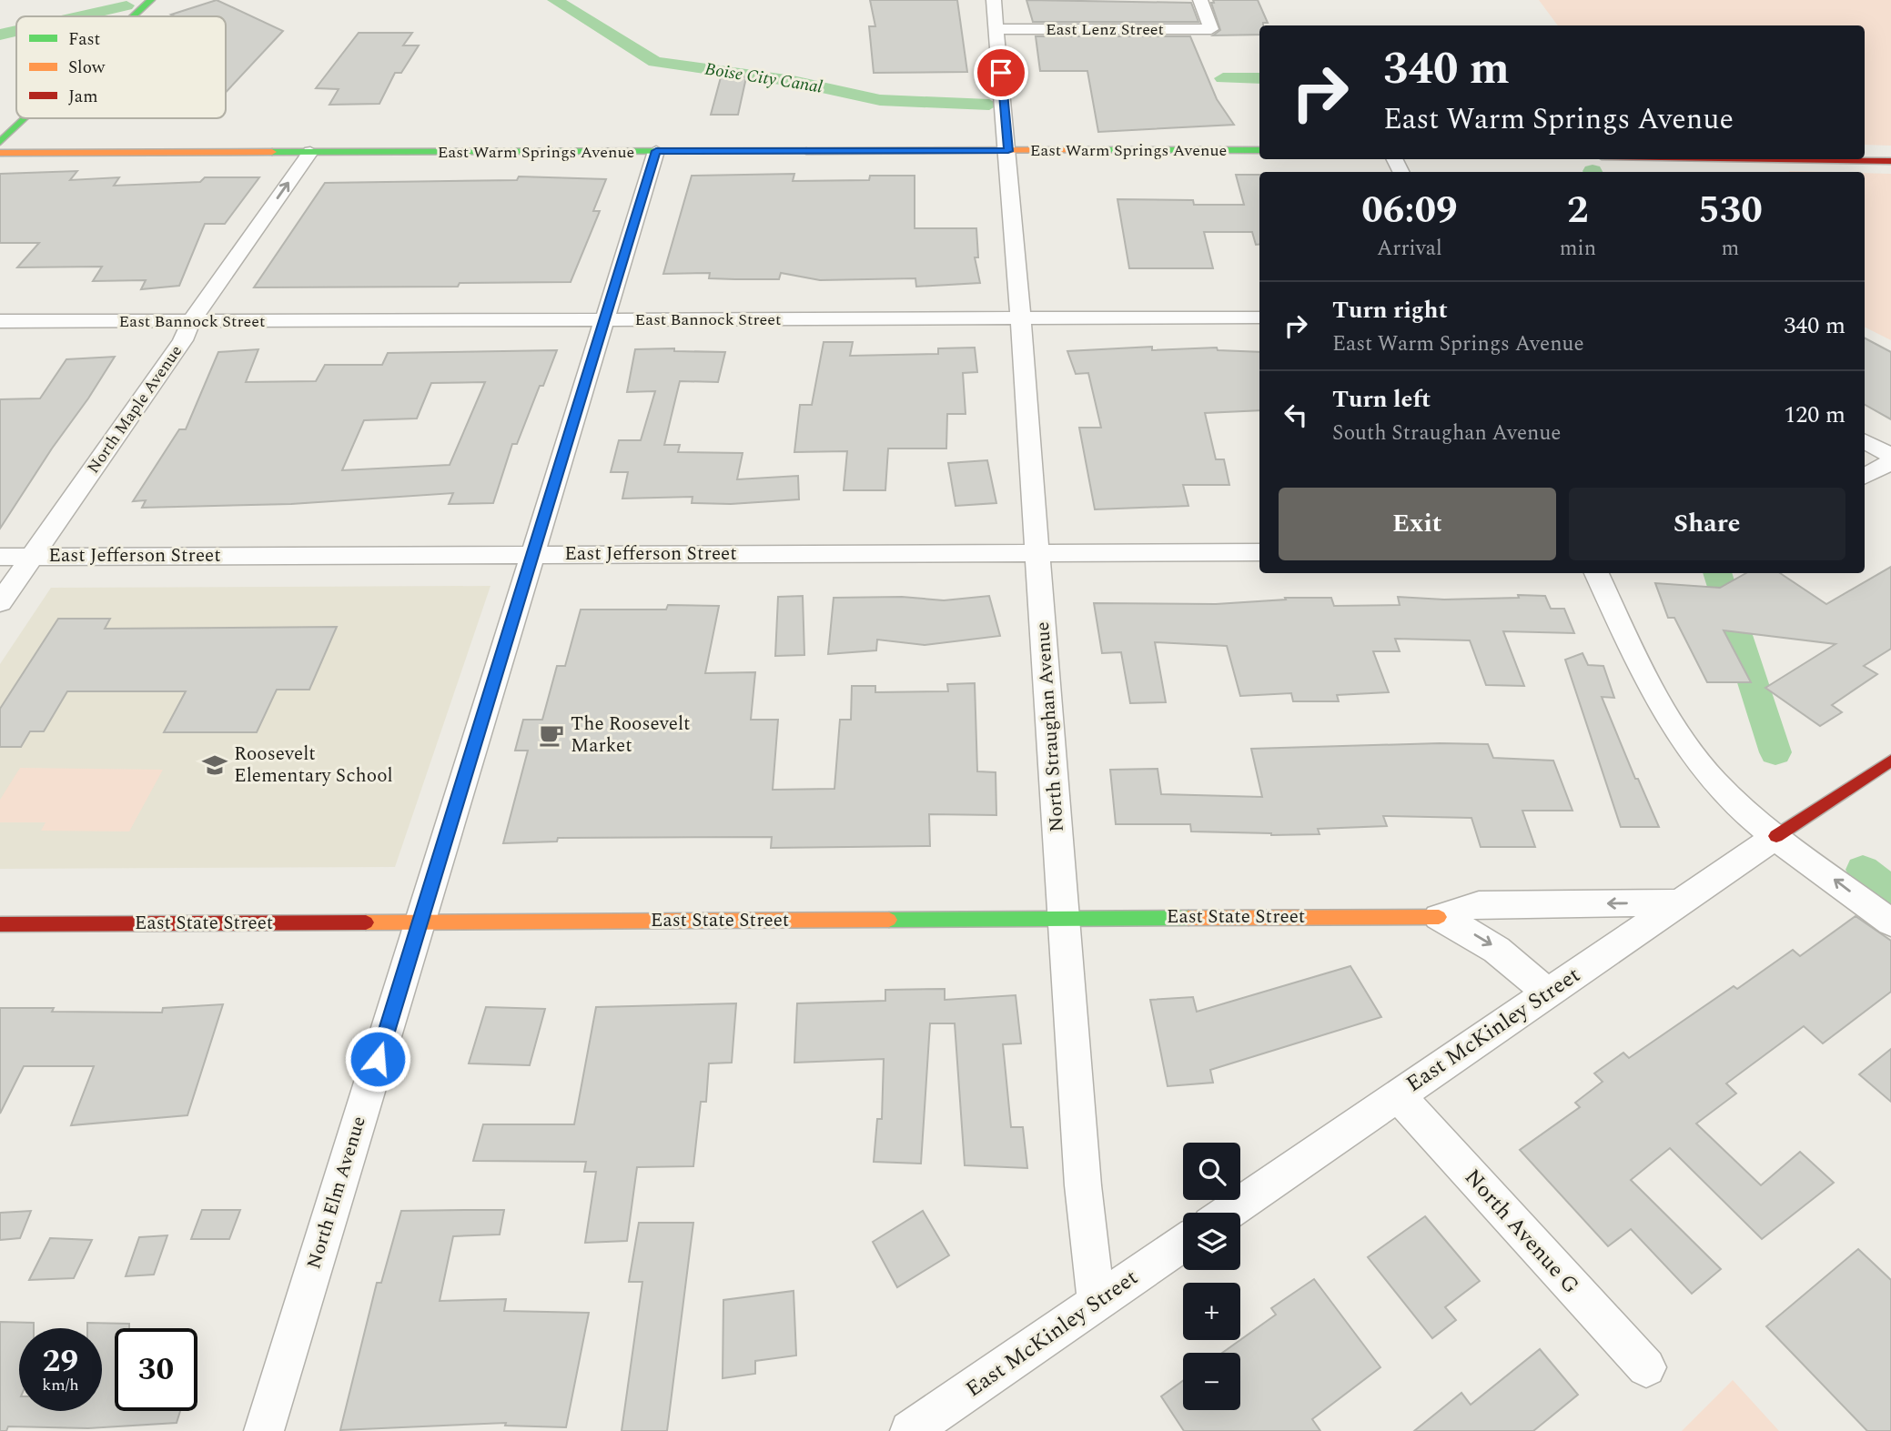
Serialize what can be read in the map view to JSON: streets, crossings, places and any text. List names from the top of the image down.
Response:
{
  "streets": {
    "street": [
      "East Lenz Street",
      "East Warm Springs Avenue",
      "East Bannock Street",
      "North Maple Avenue",
      "East Jefferson Street",
      "North Straughan Avenue",
      "East State Street",
      "East McKinley Street",
      "North Elm Avenue",
      "North Avenue G"
    ]
  },
  "crossings": [
    ["East Lenz Street", "North Straughan Avenue"],
    ["East Warm Springs Avenue", "North Maple Avenue"],
    ["East Warm Springs Avenue", "North Straughan Avenue"],
    ["East Warm Springs Avenue", "North Elm Avenue"],
    ["East Bannock Street", "North Maple Avenue"],
    ["East Bannock Street", "North Straughan Avenue"],
    ["East Bannock Street", "North Elm Avenue"],
    ["North Maple Avenue", "East Jefferson Street"],
    ["East Jefferson Street", "North Straughan Avenue"],
    ["East Jefferson Street", "North Elm Avenue"],
    ["North Straughan Avenue", "East State Street"],
    ["North Straughan Avenue", "East McKinley Street"],
    ["East State Street", "East McKinley Street"],
    ["East State Street", "North Elm Avenue"],
    ["East McKinley Street", "North Avenue G"]
  ],
  "one_way": ["North Maple Avenue"],
  "water": ["Boise City Canal"],
  "places": {
    "cafe": ["The Roosevelt Market"],
    "school or university": ["Roosevelt Elementary School"]
  },
  "legend": ["Fast", "Slow", "Jam"],
  "page": {
    "turn": ["340 m", "East Warm Springs Avenue"],
    "eta": [
      "06:09",
      "Arrival",
      "2",
      "min",
      "530",
      "m"
    ],
    "list": [
      {
        "name": "Turn right",
        "note": "East Warm Springs Avenue",
        "value": "340 m"
      },
      {
        "name": "Turn left",
        "note": "South Straughan Avenue",
        "value": "120 m"
      }
    ],
    "buttons": ["Exit", "Share"],
    "map_buttons": ["+", "−"],
    "speed": "29 km/h",
    "limit": "30"
  }
}
